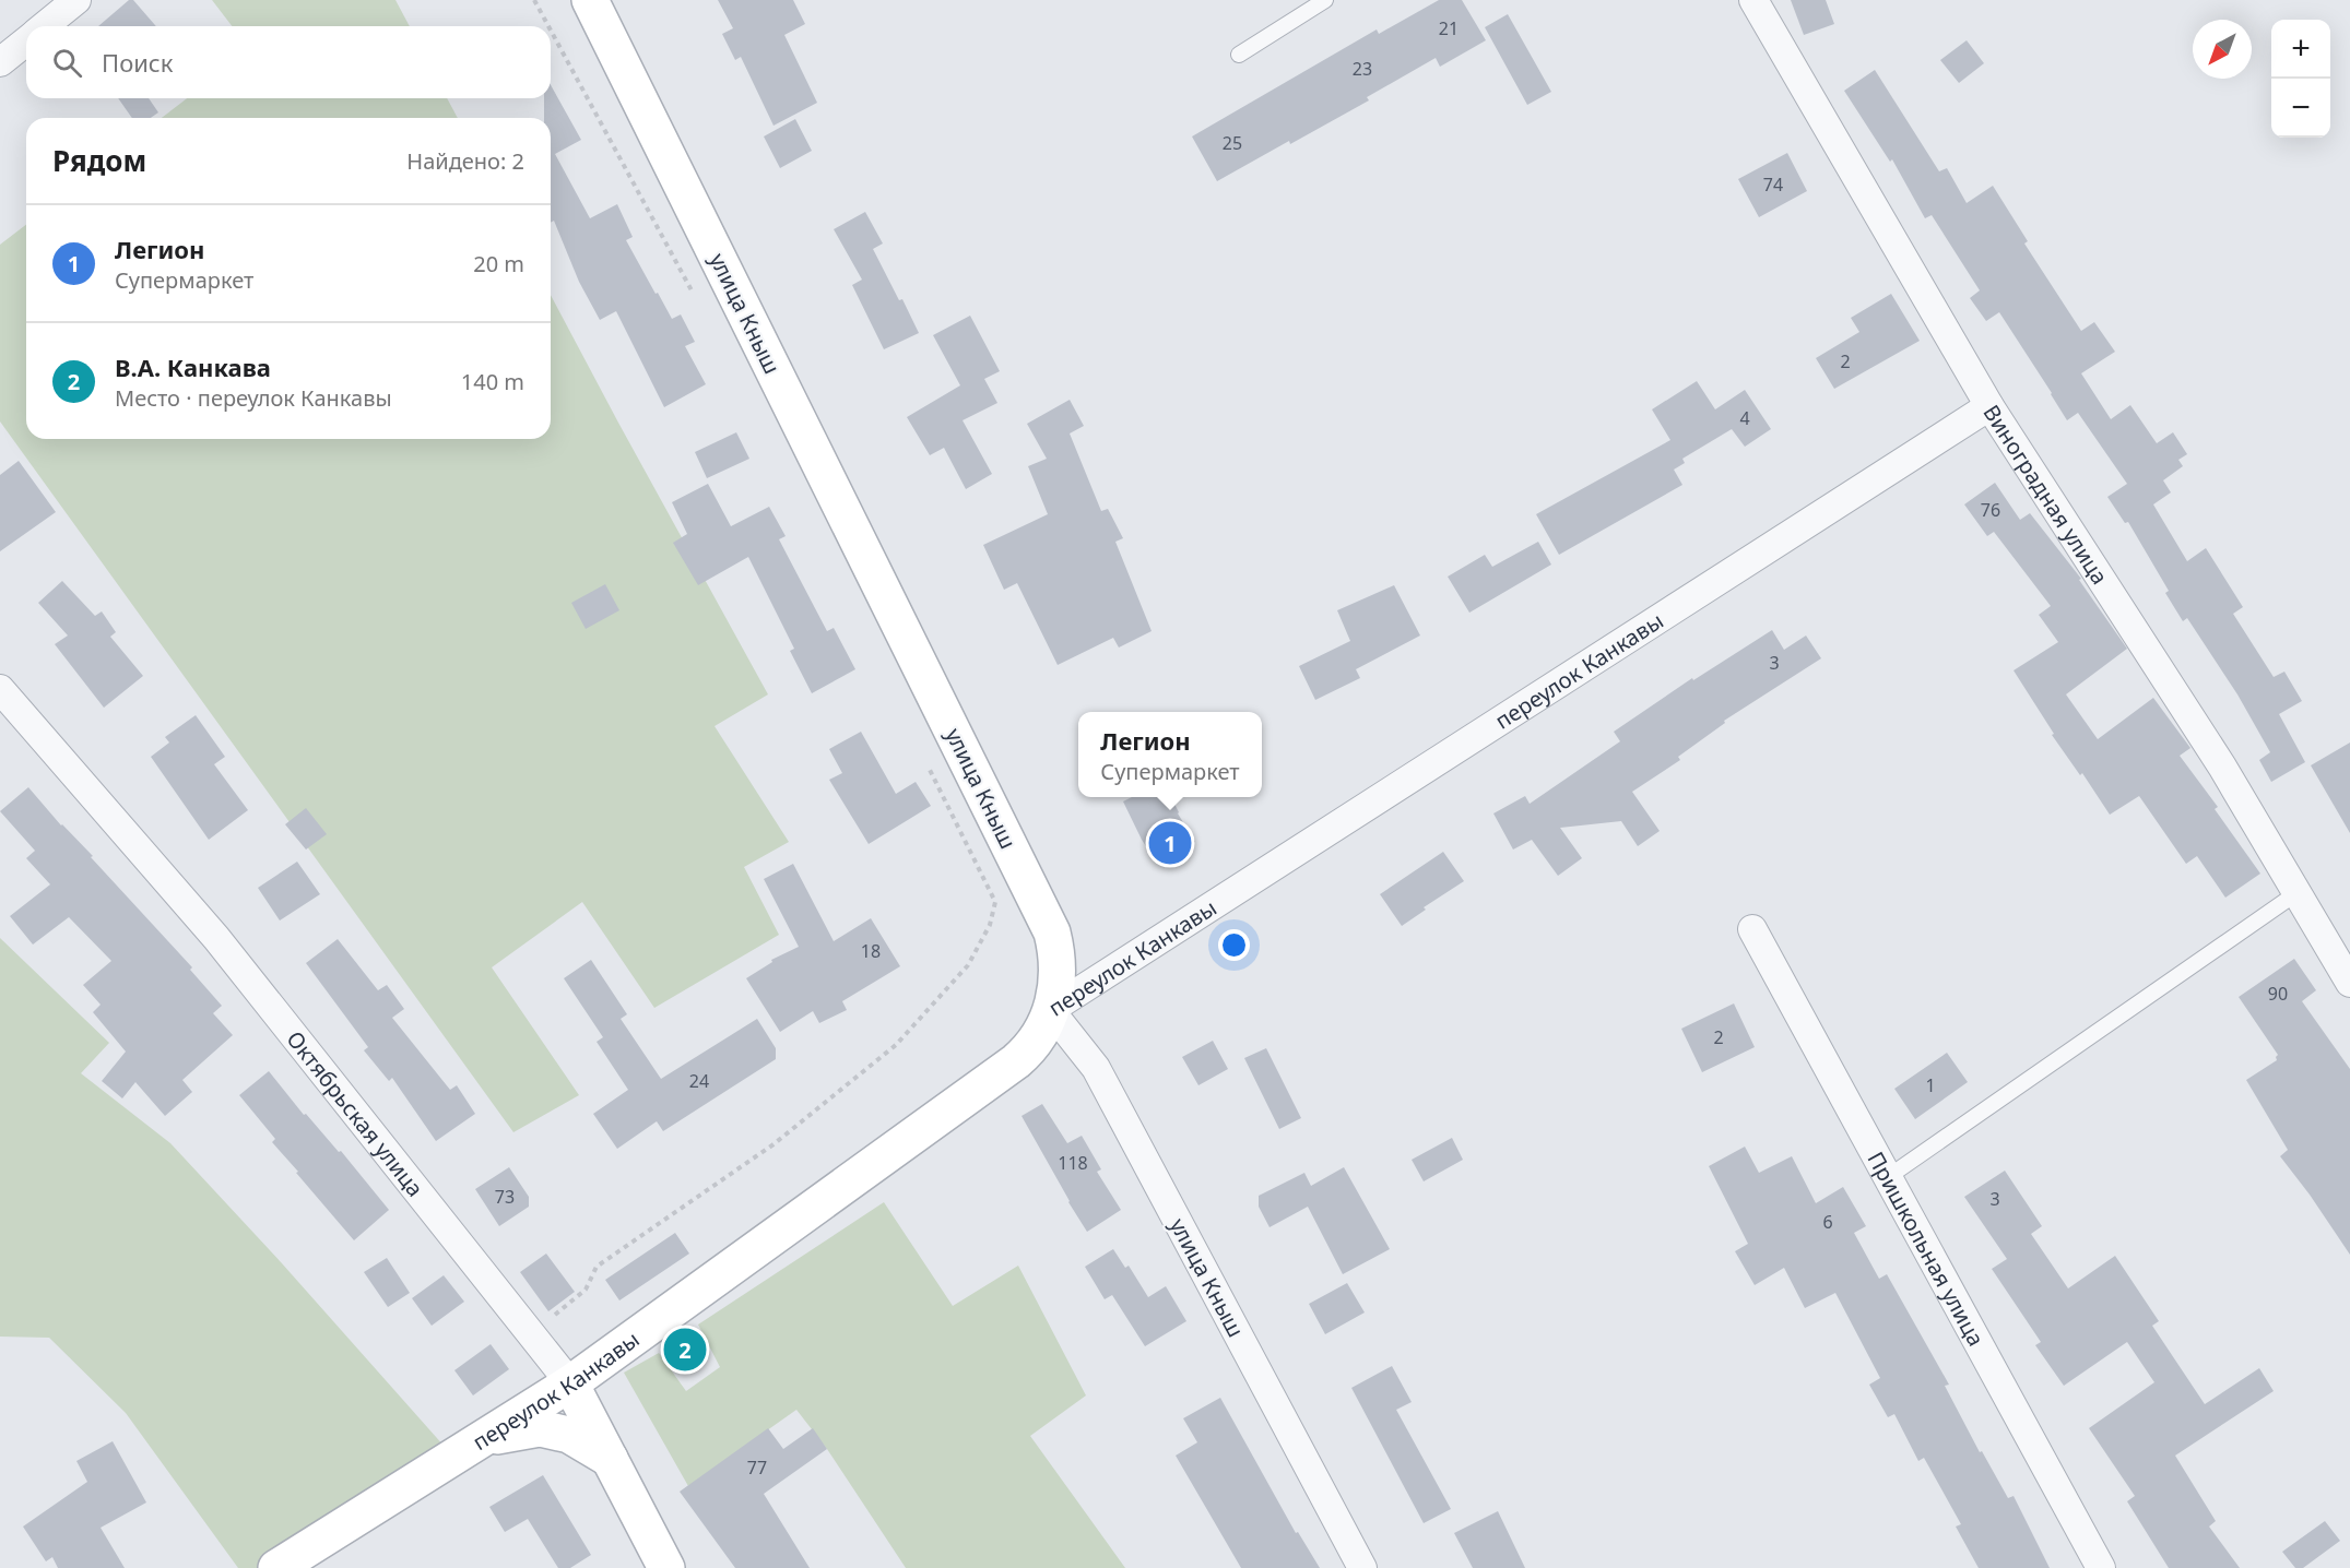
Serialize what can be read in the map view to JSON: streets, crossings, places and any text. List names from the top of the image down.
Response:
{
  "streets": {
    "street": [
      "улица Кныш",
      "Виноградная улица",
      "переулок Канкавы",
      "Октябрьская улица",
      "Пришкольная улица"
    ]
  },
  "crossings": [
    ["улица Кныш", "переулок Канкавы"],
    ["Виноградная улица", "переулок Канкавы"],
    ["переулок Канкавы", "Октябрьская улица"]
  ],
  "house_numbers": [
    "21",
    "23",
    "25",
    "74",
    "2",
    "4",
    "76",
    "3",
    "18",
    "90",
    "2",
    "24",
    "1",
    "118",
    "73",
    "3",
    "6",
    "77"
  ],
  "north": "bottom left",
  "page": {
    "map_buttons": ["+", "−"],
    "search": "Поиск",
    "heading": ["Рядом", "Найдено: 2"],
    "list": [
      {
        "mark": "1",
        "name": "Легион",
        "note": "Супермаркет",
        "value": "20 m"
      },
      {
        "mark": "2",
        "name": "В.А. Канкава",
        "note": "Место · переулок Канкавы",
        "value": "140 m"
      }
    ],
    "popup": ["Легион", "Супермаркет"],
    "pins": ["1", "2"]
  }
}
